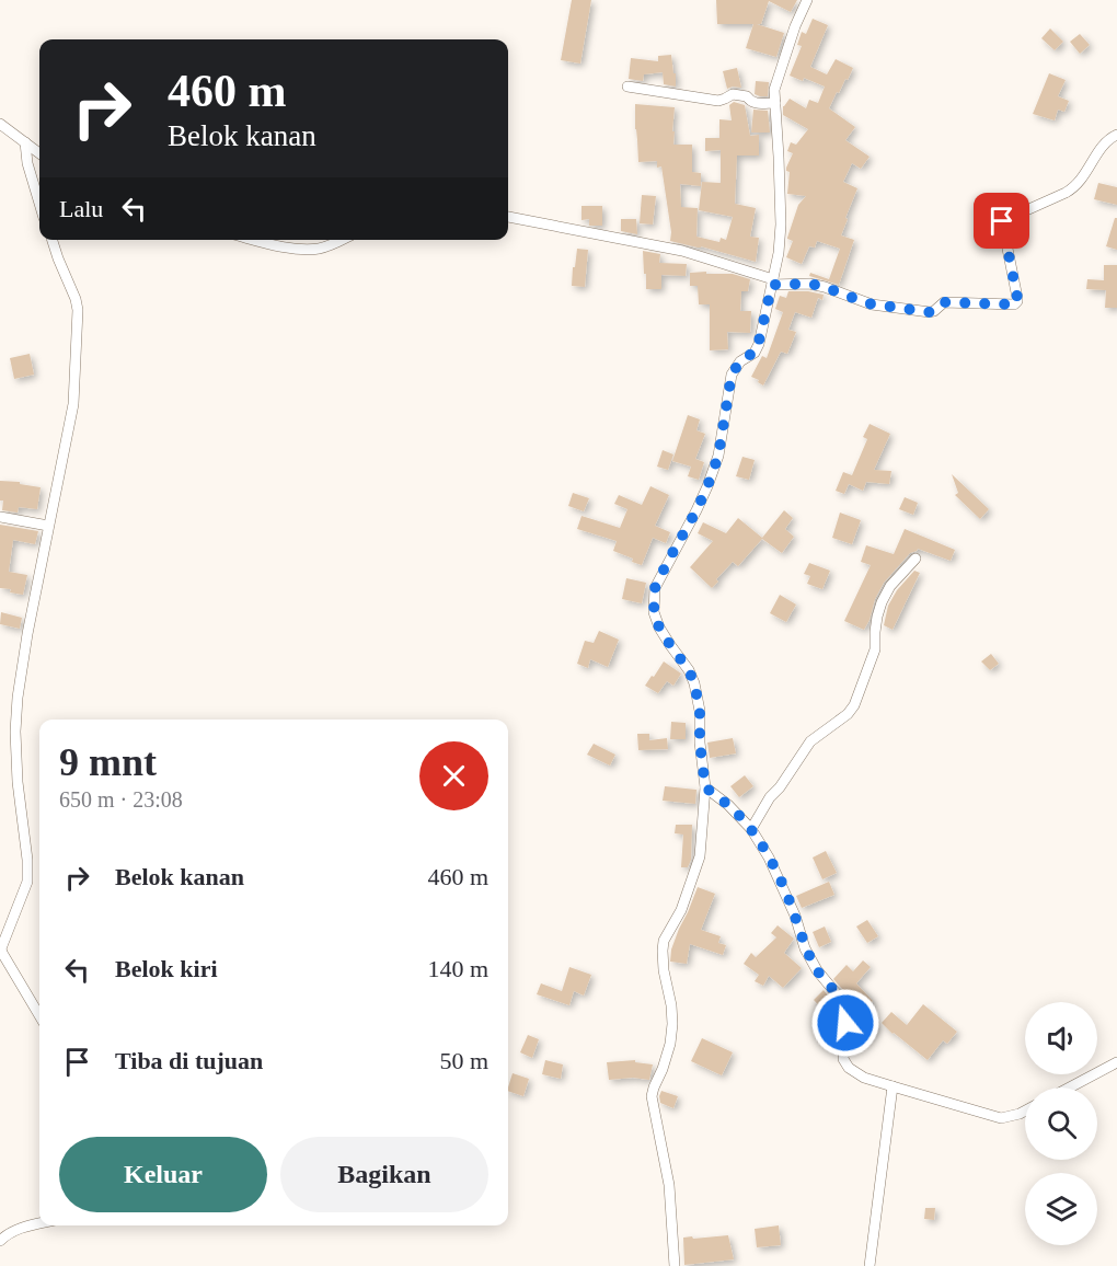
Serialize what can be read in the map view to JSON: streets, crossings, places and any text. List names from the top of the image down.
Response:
{
  "page": {
    "turn": ["460 m", "Belok kanan"],
    "then": "Lalu",
    "heading": ["9 mnt", "650 m · 23:08"],
    "list": [
      {
        "name": "Belok kanan",
        "value": "460 m"
      },
      {
        "name": "Belok kiri",
        "value": "140 m"
      },
      {
        "name": "Tiba di tujuan",
        "value": "50 m"
      }
    ],
    "buttons": ["Keluar", "Bagikan"]
  }
}
